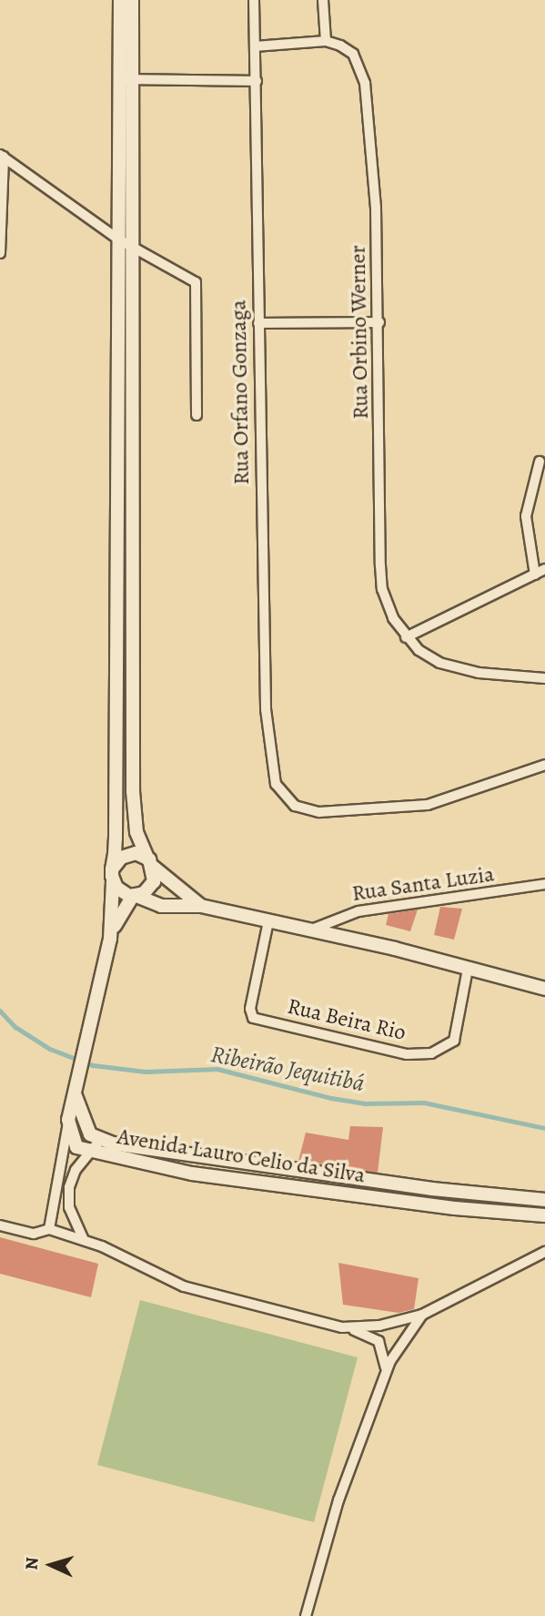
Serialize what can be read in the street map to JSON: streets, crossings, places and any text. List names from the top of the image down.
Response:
{
  "streets": {
    "street": [
      "Rua Orbino Werner",
      "Rua Orfano Gonzaga",
      "Rua Santa Luzia",
      "Rua Beira Rio",
      "Avenida Lauro Celio da Silva"
    ]
  },
  "water": ["Ribeirão Jequitibá"],
  "north": "left"
}
